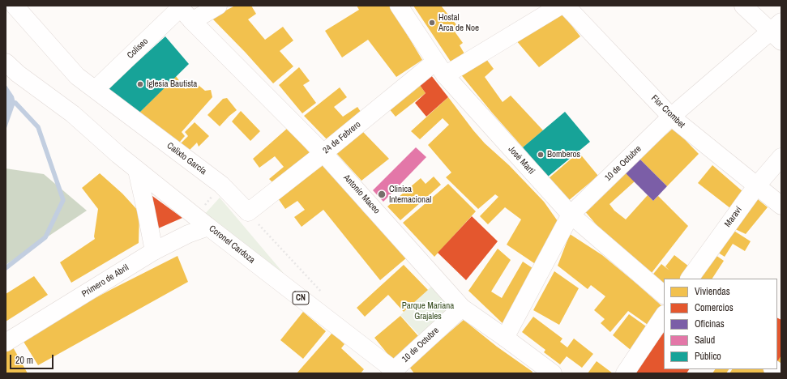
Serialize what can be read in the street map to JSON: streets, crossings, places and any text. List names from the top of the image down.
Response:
{
  "streets": {
    "street": [
      "Coliseo",
      "Flor Crombet",
      "24 de Febrero",
      "Calixto García",
      "José Martí",
      "10 de Octubre",
      "Antonio Maceo",
      "Maraví",
      "Coronel Cardoza",
      "Primero de Abril",
      "CN"
    ]
  },
  "crossings": [
    ["Coliseo", "Calixto García"],
    ["Coliseo", "Antonio Maceo"],
    ["Flor Crombet", "10 de Octubre"],
    ["Flor Crombet", "Maraví"],
    ["24 de Febrero", "Calixto García"],
    ["24 de Febrero", "José Martí"],
    ["24 de Febrero", "Antonio Maceo"],
    ["José Martí", "10 de Octubre"],
    ["10 de Octubre", "Antonio Maceo"],
    ["10 de Octubre", "Coronel Cardoza"],
    ["Coronel Cardoza", "Primero de Abril"]
  ],
  "parks": ["Parque Mariana Grajales"],
  "places": [
    "Hostal Arca de Noe",
    "Iglesia Bautista",
    "Bomberos",
    "Clinica Internacional"
  ],
  "legend": [
    "Viviendas",
    "Comercios",
    "Oficinas",
    "Salud",
    "Público"
  ],
  "scale_bar": "20 m"
}
